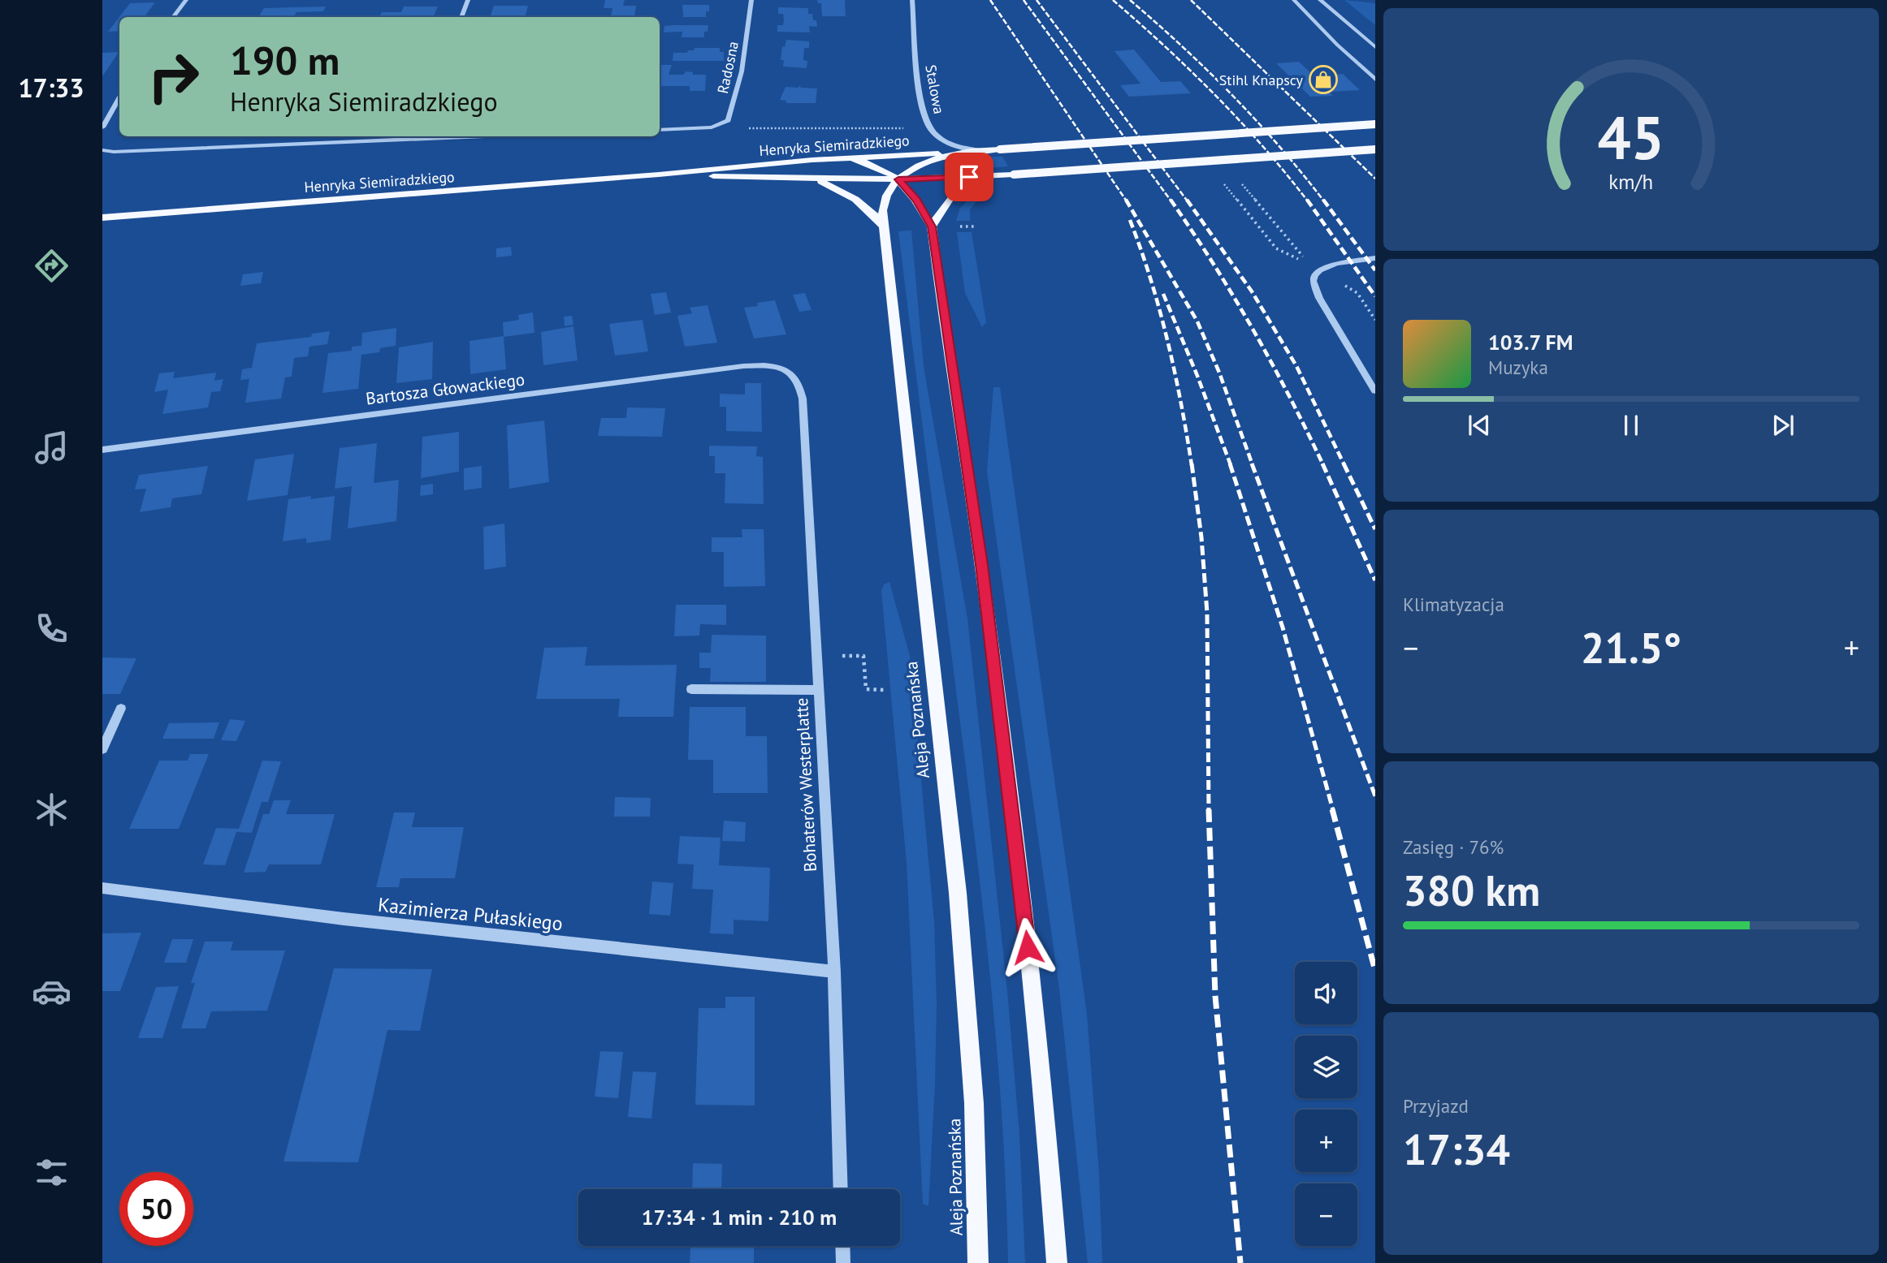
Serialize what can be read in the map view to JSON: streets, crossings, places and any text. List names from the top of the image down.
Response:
{
  "streets": {
    "main road": ["Henryka Siemiradzkiego", "Aleja Poznańska"],
    "street": [
      "Radosna",
      "Stalowa",
      "Bartosza Głowackiego",
      "Bohaterów Westerplatte",
      "Kazimierza Pułaskiego"
    ]
  },
  "crossings": [
    ["Stalowa", "Henryka Siemiradzkiego"],
    ["Stalowa", "Aleja Poznańska"],
    ["Henryka Siemiradzkiego", "Aleja Poznańska"],
    ["Bartosza Głowackiego", "Bohaterów Westerplatte"],
    ["Bohaterów Westerplatte", "Kazimierza Pułaskiego"]
  ],
  "places": {
    "shop": ["Stihl Knapscy"]
  },
  "page": {
    "tabs": "17:33",
    "turn": ["190 m", "Henryka Siemiradzkiego"],
    "song": ["103.7 FM", "Muzyka"],
    "tile": [
      "Klimatyzacja",
      ["Zasięg · 76%", "380 km"],
      ["Przyjazd", "17:34"]
    ],
    "heat": ["−", "21.5°", "+"],
    "map_buttons": ["+", "−"],
    "limit": "50",
    "trip": "17:34 · 1 min · 210 m",
    "gauge": ["45", "km/h"]
  }
}
